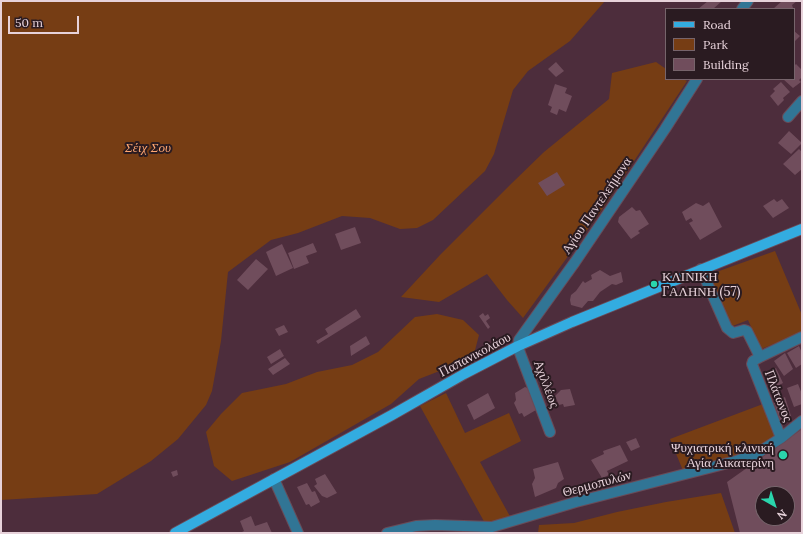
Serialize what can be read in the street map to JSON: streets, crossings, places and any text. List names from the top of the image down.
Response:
{
  "streets": {
    "main road": ["Παπανικολάου"],
    "street": [
      "Αγίου Παντελεήμονα",
      "Αχιλλέως",
      "Πλάτωνος",
      "Θερμοπυλών"
    ]
  },
  "crossings": [
    ["Αγίου Παντελεήμονα", "Παπανικολάου"],
    ["Αγίου Παντελεήμονα", "Αχιλλέως"],
    ["Παπανικολάου", "Αχιλλέως"],
    ["Παπανικολάου", "Πλάτωνος"],
    ["Πλάτωνος", "Θερμοπυλών"]
  ],
  "parks": ["Σέιχ Σου"],
  "places": ["ΚΛΙΝΙΚΗ ΓΑΛΗΝΗ (57)", "Ψυχιατρική κλινική Αγία Αικατερίνη"],
  "legend": ["Road", "Park", "Building"],
  "scale_bar": "50 m",
  "north": "bottom right"
}
